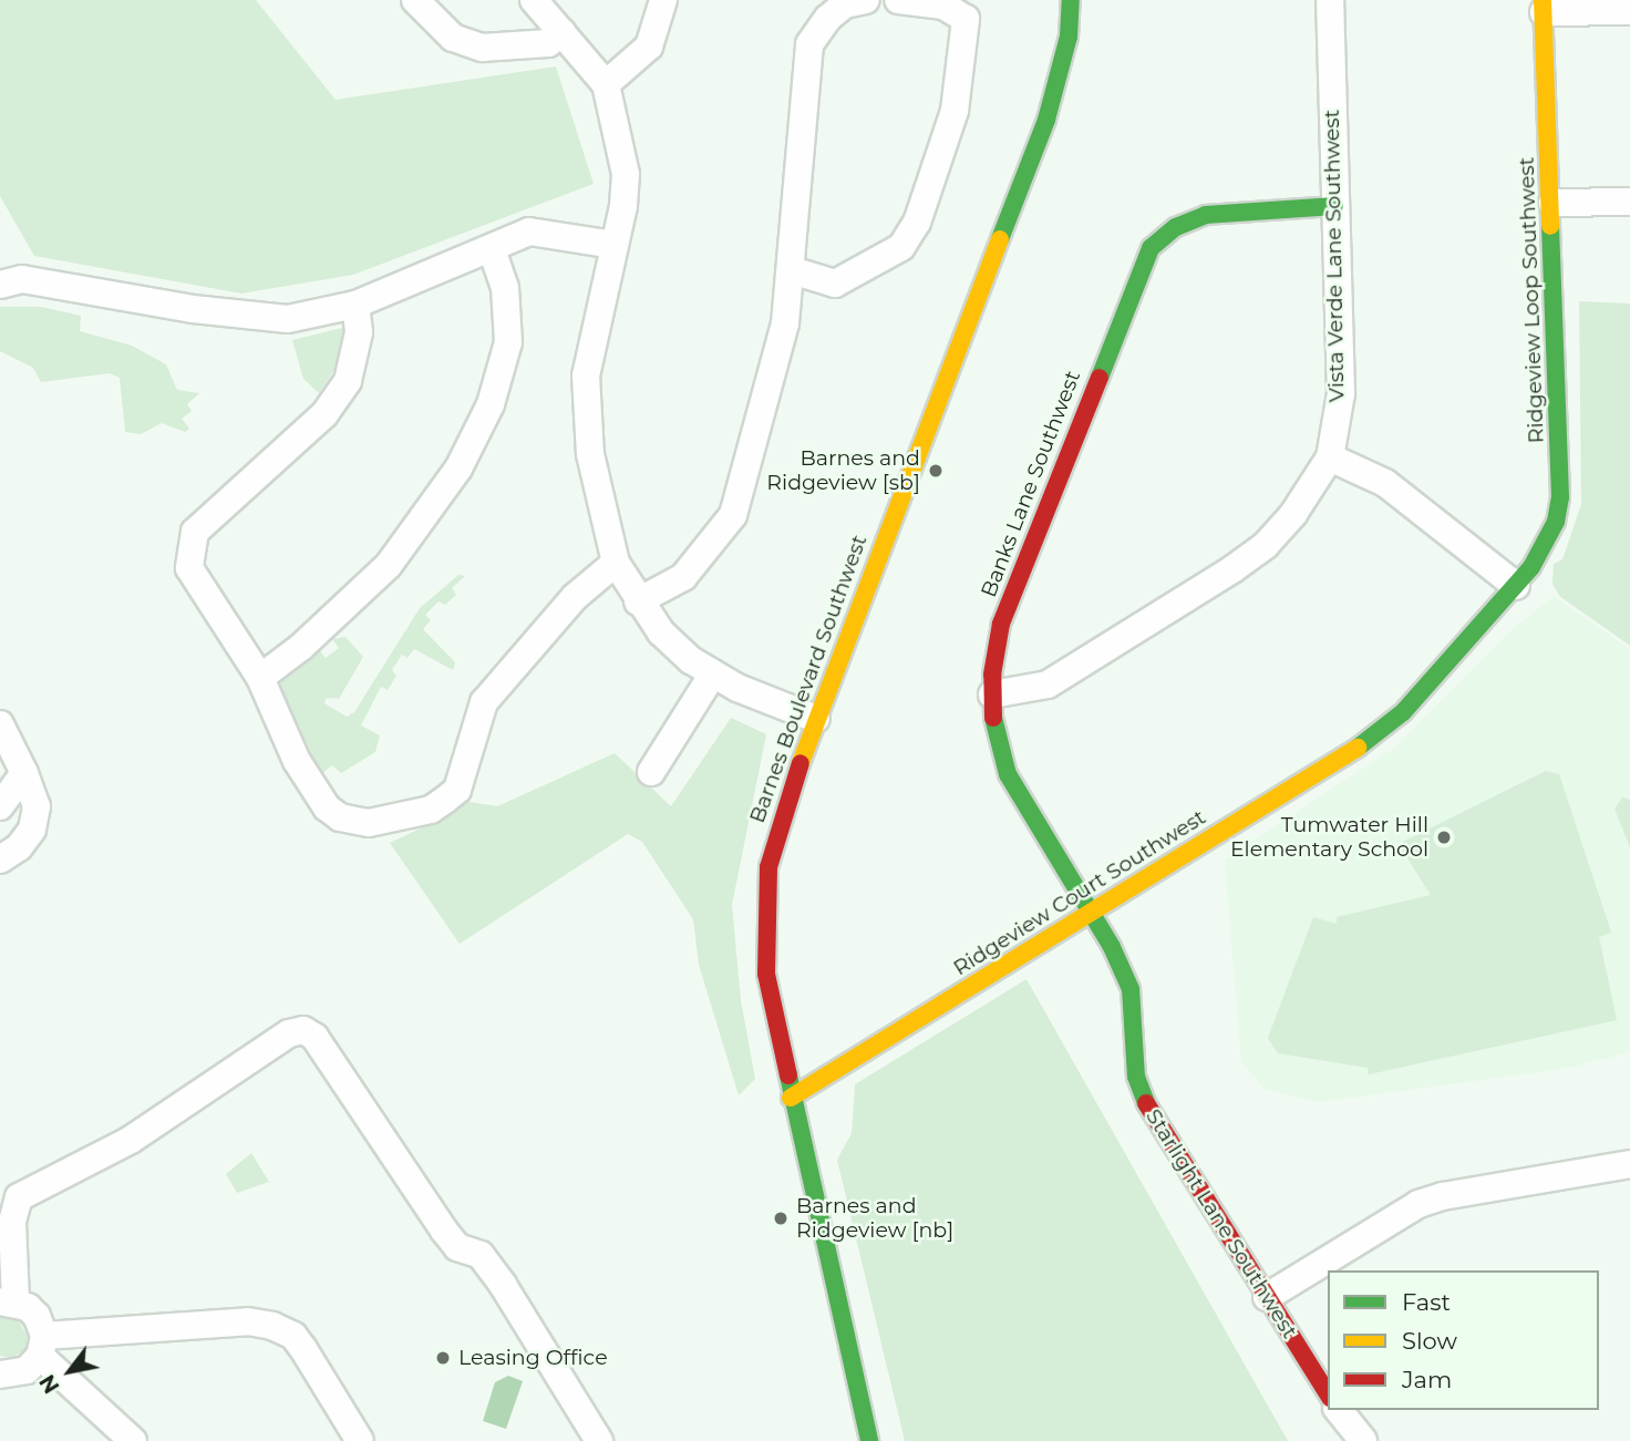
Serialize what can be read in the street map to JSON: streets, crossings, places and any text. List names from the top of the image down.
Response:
{
  "streets": {
    "street": [
      "Vista Verde Lane Southwest",
      "Ridgeview Loop Southwest",
      "Banks Lane Southwest",
      "Barnes Boulevard Southwest",
      "Ridgeview Court Southwest",
      "Starlight Lane Southwest"
    ]
  },
  "crossings": [
    ["Vista Verde Lane Southwest", "Banks Lane Southwest"],
    ["Ridgeview Loop Southwest", "Ridgeview Court Southwest"],
    ["Banks Lane Southwest", "Ridgeview Court Southwest"],
    ["Banks Lane Southwest", "Starlight Lane Southwest"],
    ["Barnes Boulevard Southwest", "Ridgeview Court Southwest"],
    ["Ridgeview Court Southwest", "Starlight Lane Southwest"]
  ],
  "places": [
    "Barnes and Ridgeview [sb]",
    "Tumwater Hill Elementary School",
    "Barnes and Ridgeview [nb]",
    "Leasing Office"
  ],
  "legend": ["Fast", "Slow", "Jam"],
  "north": "bottom left"
}
